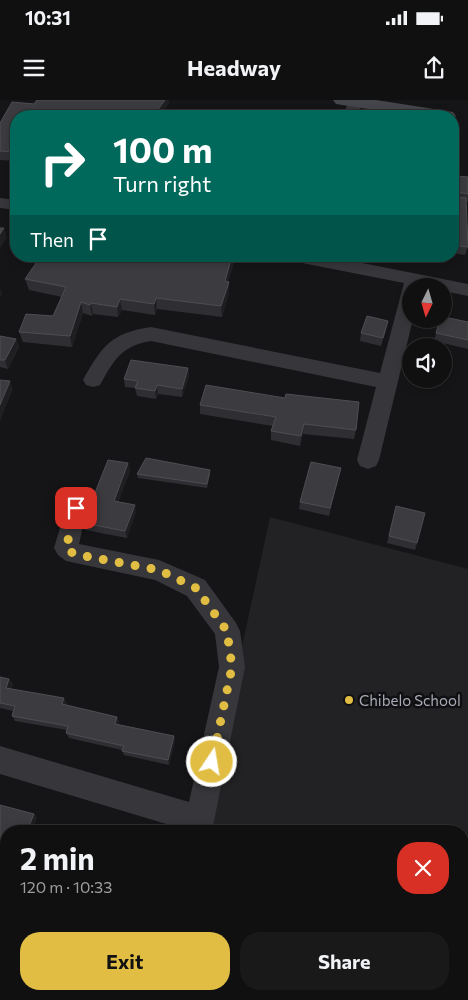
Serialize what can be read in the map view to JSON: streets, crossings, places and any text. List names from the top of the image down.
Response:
{
  "places": ["Chibelo School"],
  "north": "bottom",
  "page": {
    "status": "10:31",
    "header": "Headway",
    "turn": ["100 m", "Turn right"],
    "then": "Then",
    "heading": ["2 min", "120 m · 10:33"],
    "buttons": ["Exit", "Share"]
  }
}
